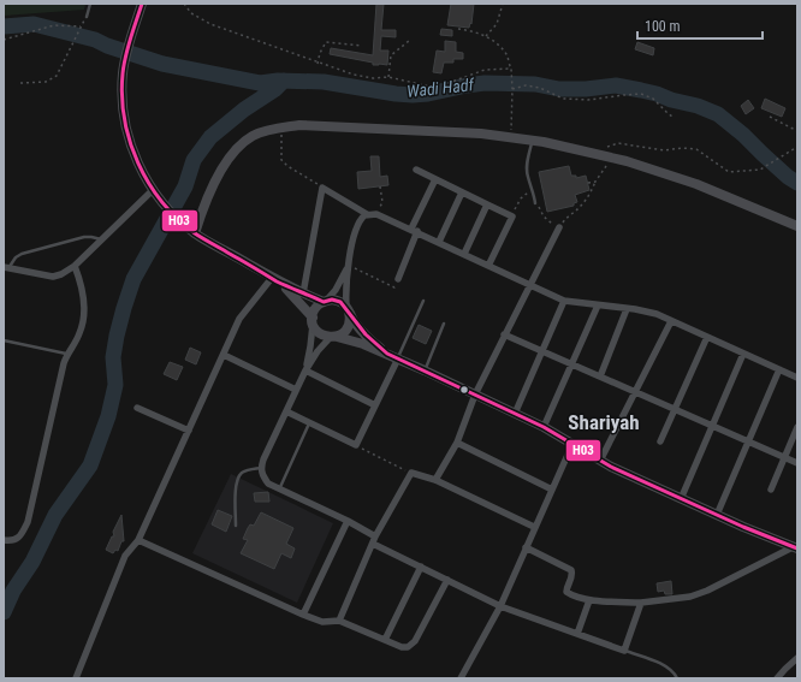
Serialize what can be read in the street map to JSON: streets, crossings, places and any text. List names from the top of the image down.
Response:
{
  "districts": ["Shariyah"],
  "water": ["Wadi Hadf"],
  "lines": ["transit line H03"],
  "scale_bar": "100 m"
}
